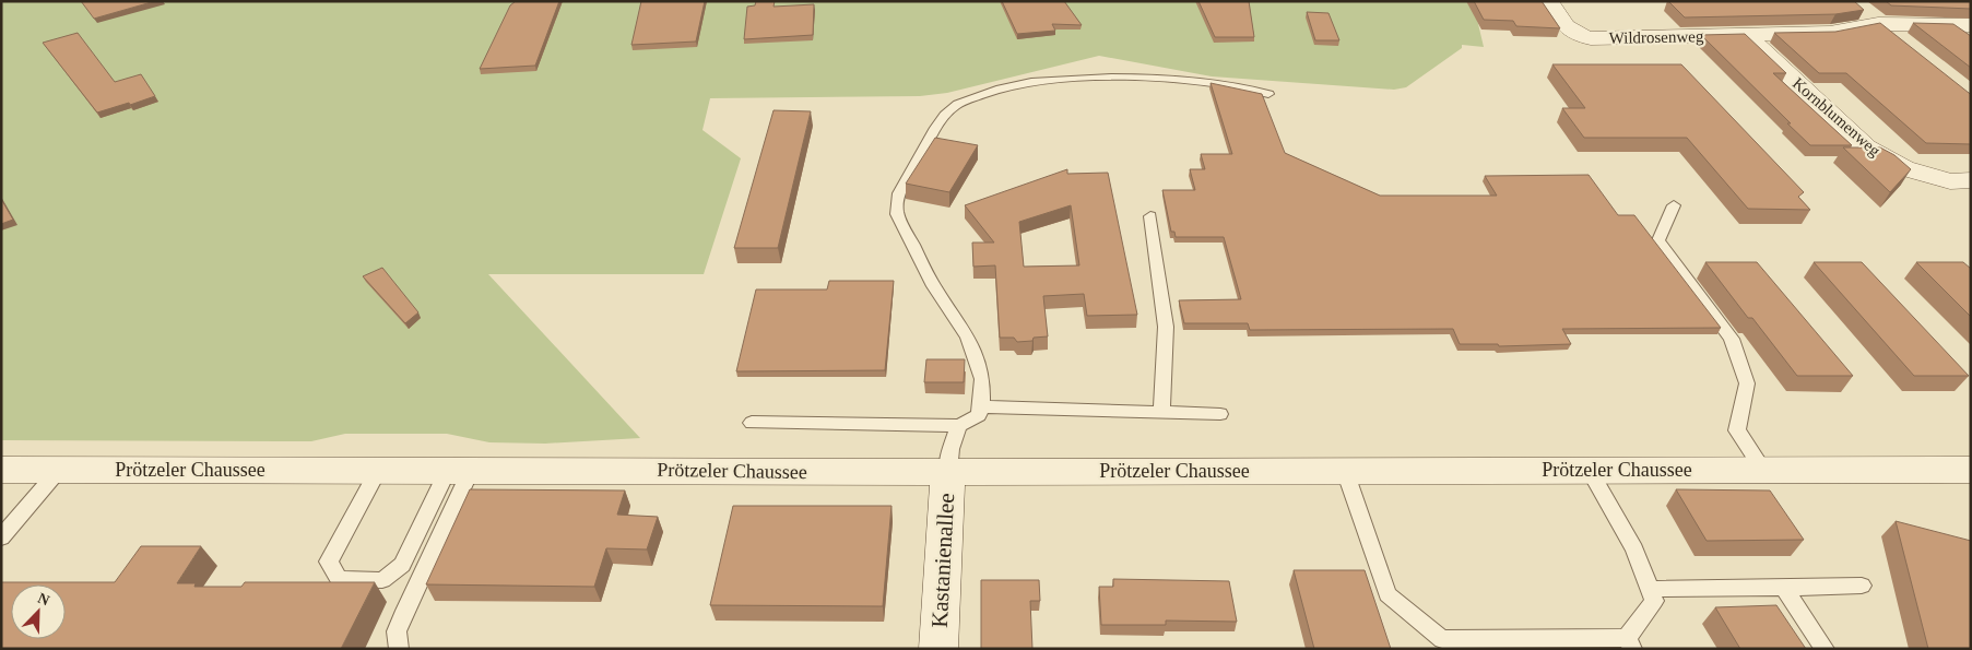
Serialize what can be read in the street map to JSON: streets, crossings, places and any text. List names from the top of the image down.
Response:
{
  "streets": {
    "main road": [
      "Wildrosenweg",
      "Kornblumenweg",
      "Prötzeler Chaussee",
      "Kastanienallee"
    ]
  },
  "crossings": [
    ["Wildrosenweg", "Kornblumenweg"],
    ["Prötzeler Chaussee", "Kastanienallee"]
  ],
  "north": "top right"
}
